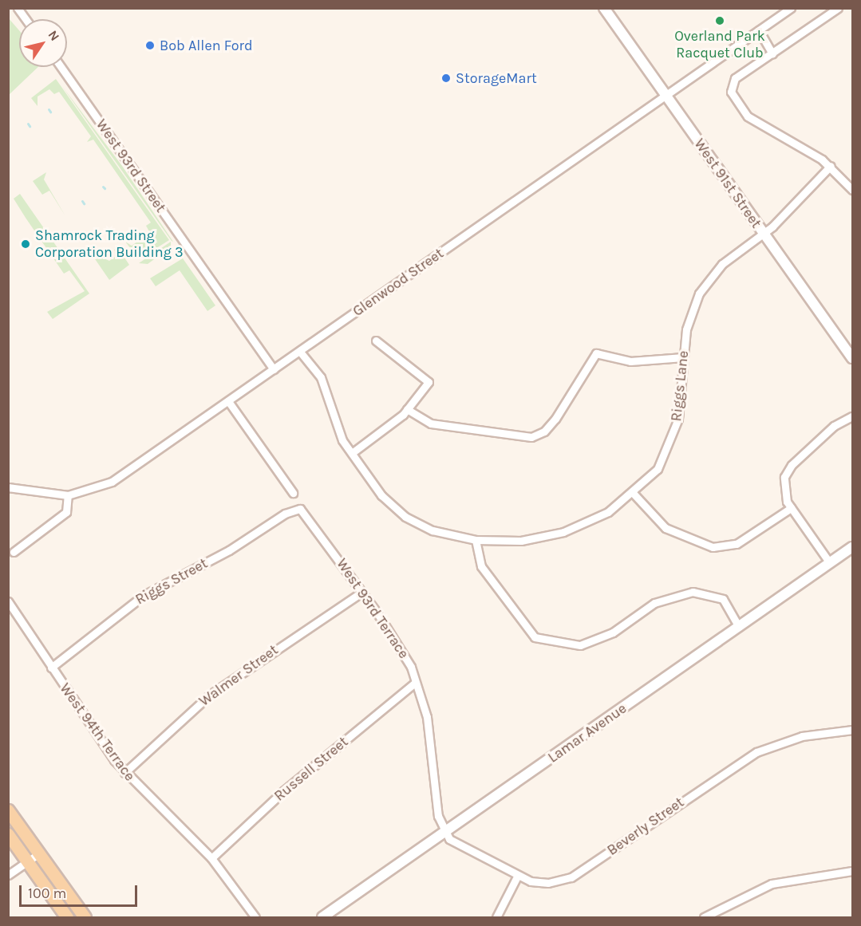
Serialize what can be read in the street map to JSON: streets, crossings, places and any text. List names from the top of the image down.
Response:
{
  "streets": {
    "street": [
      "West 93rd Street",
      "West 91st Street",
      "Glenwood Street",
      "Riggs Lane",
      "Riggs Street",
      "West 93rd Terrace",
      "Walmer Street",
      "West 94th Terrace",
      "Lamar Avenue",
      "Russell Street",
      "Beverly Street"
    ]
  },
  "crossings": [
    ["West 93rd Street", "Glenwood Street"],
    ["West 91st Street", "Glenwood Street"],
    ["West 91st Street", "Riggs Lane"],
    ["Glenwood Street", "Riggs Lane"],
    ["Riggs Street", "West 93rd Terrace"],
    ["Riggs Street", "West 94th Terrace"],
    ["West 93rd Terrace", "Walmer Street"],
    ["West 93rd Terrace", "Lamar Avenue"],
    ["West 93rd Terrace", "Russell Street"],
    ["West 93rd Terrace", "Beverly Street"],
    ["Walmer Street", "West 94th Terrace"],
    ["West 94th Terrace", "Russell Street"],
    ["Lamar Avenue", "Beverly Street"]
  ],
  "places": [
    "Overland Park Racquet Club",
    "Bob Allen Ford",
    "StorageMart",
    "Shamrock Trading Corporation Building 3"
  ],
  "scale_bar": "100 m",
  "north": "top right"
}
